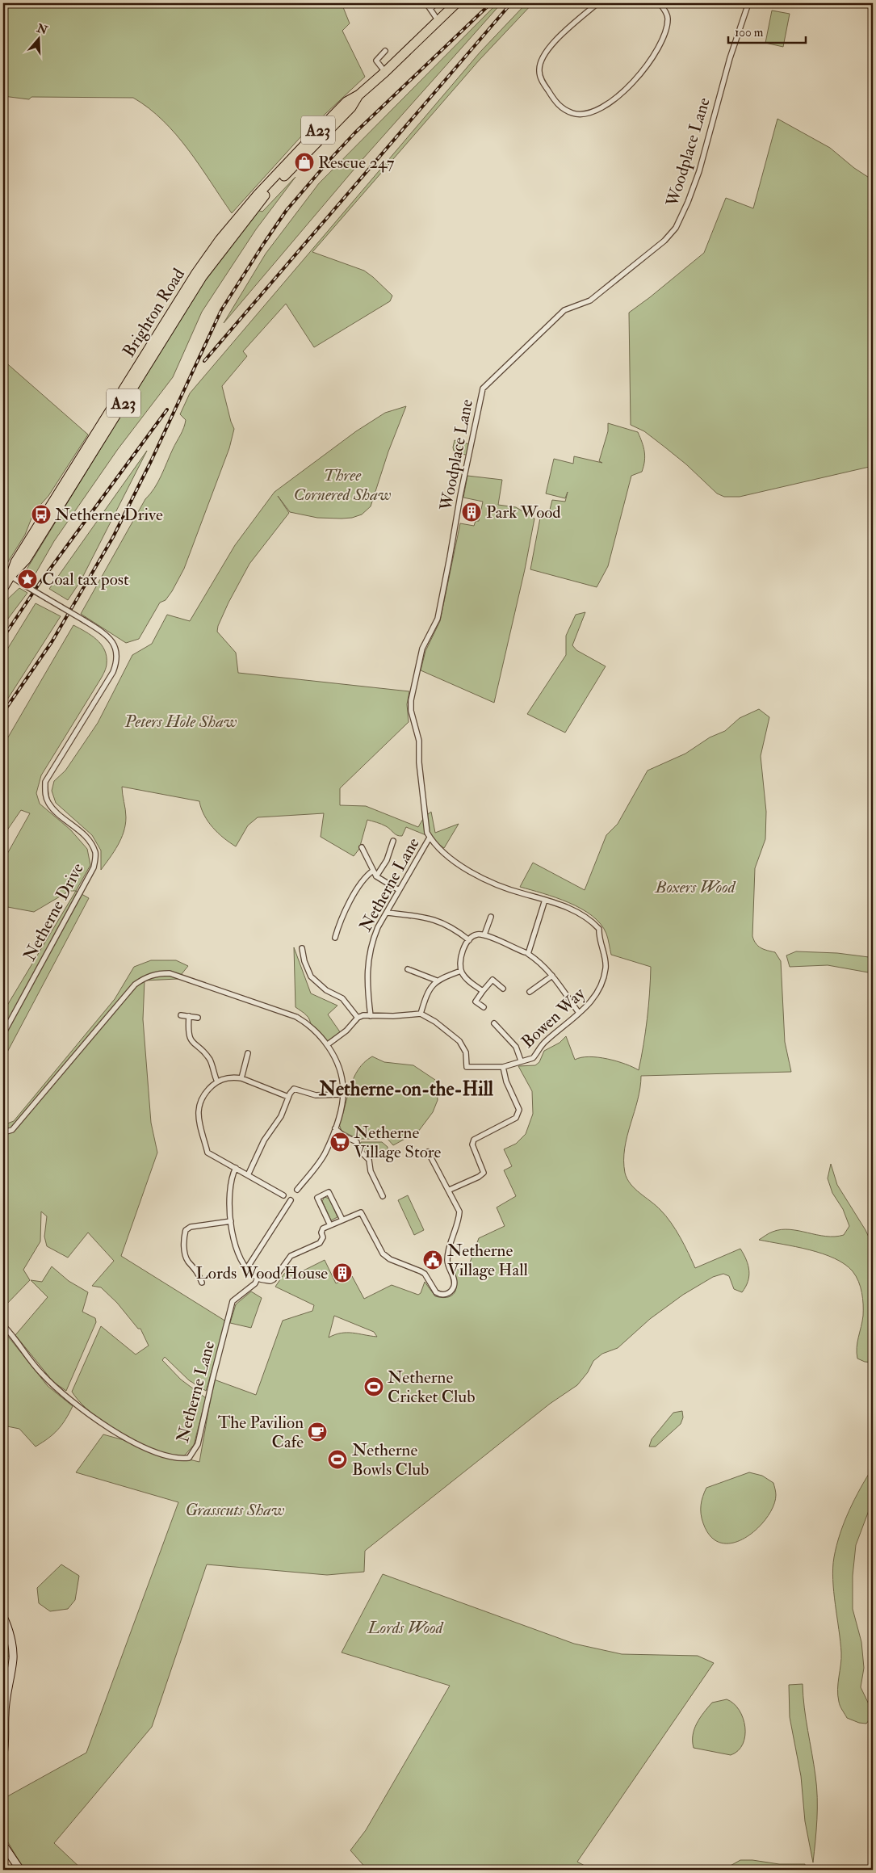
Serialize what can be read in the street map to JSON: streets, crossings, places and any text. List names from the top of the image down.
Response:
{
  "streets": {
    "highway": ["A23", "Brighton Road"],
    "street": [
      "Woodplace Lane",
      "Netherne Lane",
      "Netherne Drive",
      "Bowen Way"
    ]
  },
  "crossings": [
    ["Woodplace Lane", "Netherne Lane"],
    ["Brighton Road", "Netherne Drive"]
  ],
  "districts": ["Netherne-on-the-Hill"],
  "parks": [
    "Three Cornered Shaw",
    "Peters Hole Shaw",
    "Boxers Wood",
    "Grasscuts Shaw",
    "Lords Wood"
  ],
  "places": {
    "shop": ["Rescue 247"],
    "building": ["Park Wood", "Lords Wood House"],
    "bus stop": ["Netherne Drive"],
    "place": ["Coal tax post"],
    "supermarket": ["Netherne Village Store"],
    "public building": ["Netherne Village Hall"],
    "sports": ["Netherne Cricket Club", "Netherne Bowls Club"],
    "cafe": ["The Pavilion Cafe"]
  },
  "scale_bar": "100 m",
  "north": "top"
}
